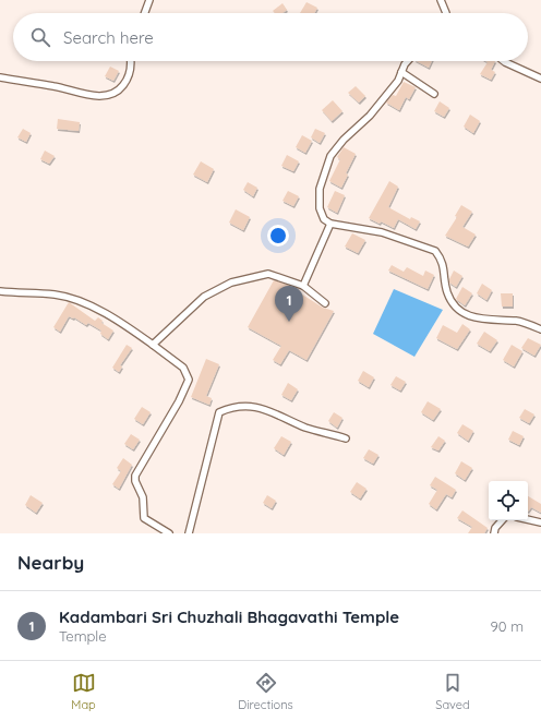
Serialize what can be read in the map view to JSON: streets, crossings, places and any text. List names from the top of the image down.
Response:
{
  "page": {
    "search": "Search here",
    "pins": "1",
    "heading": "Nearby",
    "list": [
      {
        "mark": "1",
        "name": "Kadambari Sri Chuzhali Bhagavathi Temple",
        "note": "Temple",
        "value": "90 m"
      }
    ],
    "nav": ["Map", "Directions", "Saved"]
  }
}
